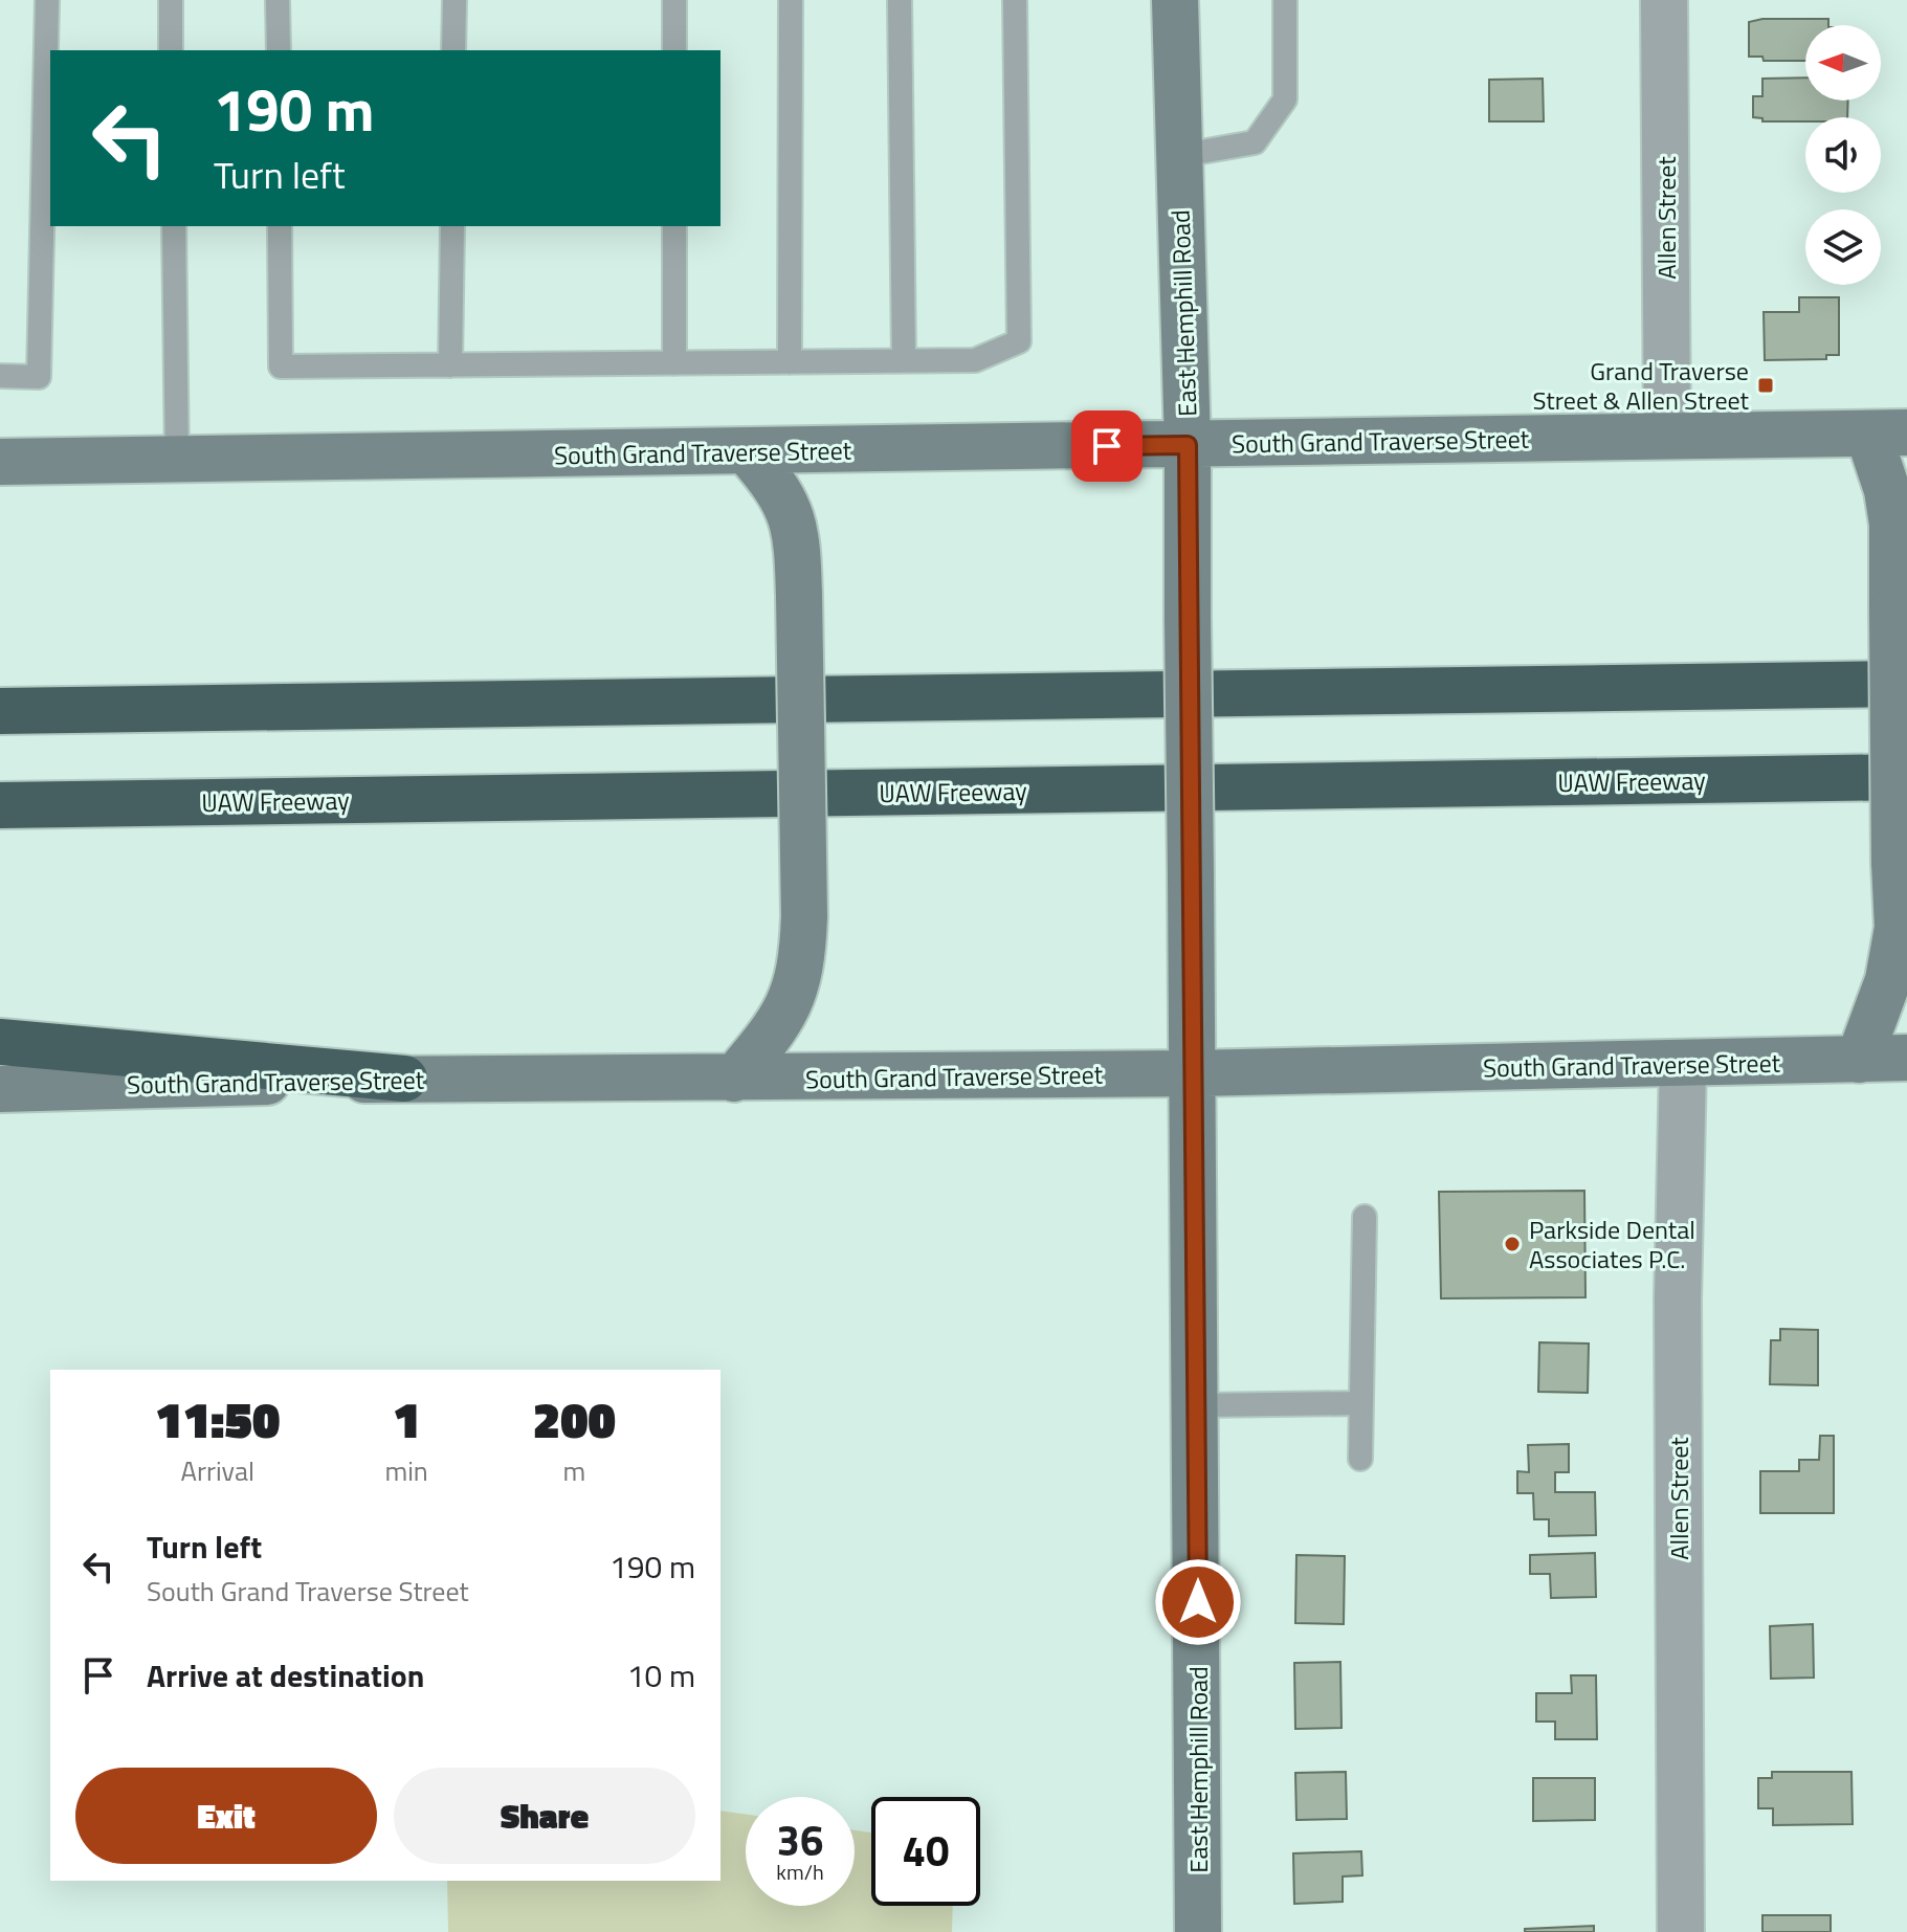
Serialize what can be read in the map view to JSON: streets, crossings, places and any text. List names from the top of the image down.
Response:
{
  "streets": {
    "highway": ["UAW Freeway"],
    "main road": ["East Hemphill Road", "South Grand Traverse Street"],
    "street": ["Allen Street"]
  },
  "crossings": [
    ["Allen Street", "South Grand Traverse Street"],
    ["East Hemphill Road", "South Grand Traverse Street"]
  ],
  "places": {
    "transit": ["Grand Traverse Street & Allen Street"],
    "other": ["Parkside Dental Associates P.C."]
  },
  "north": "left",
  "page": {
    "turn": ["190 m", "Turn left"],
    "eta": [
      "11:50",
      "Arrival",
      "1",
      "min",
      "200",
      "m"
    ],
    "list": [
      {
        "name": "Turn left",
        "note": "South Grand Traverse Street",
        "value": "190 m"
      },
      {
        "name": "Arrive at destination",
        "value": "10 m"
      }
    ],
    "buttons": ["Exit", "Share"],
    "speed": "36 km/h",
    "limit": "40"
  }
}
